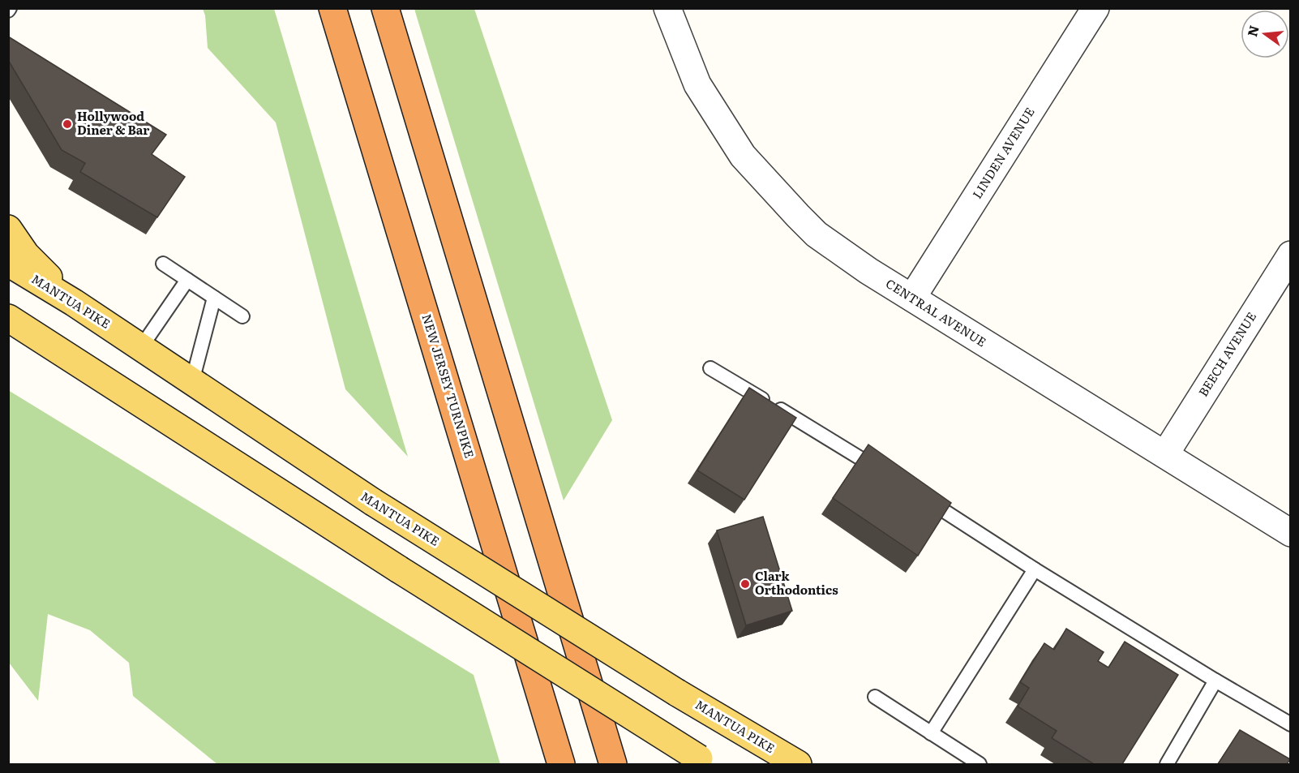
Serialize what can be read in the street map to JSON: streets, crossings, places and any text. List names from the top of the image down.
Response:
{
  "streets": {
    "highway": ["NEW JERSEY TURNPIKE"],
    "main road": ["MANTUA PIKE"],
    "street": ["LINDEN AVENUE", "CENTRAL AVENUE", "BEECH AVENUE"]
  },
  "crossings": [
    ["LINDEN AVENUE", "CENTRAL AVENUE"],
    ["CENTRAL AVENUE", "BEECH AVENUE"]
  ],
  "places": ["Hollywood Diner & Bar", "Clark Orthodontics"],
  "north": "left"
}
